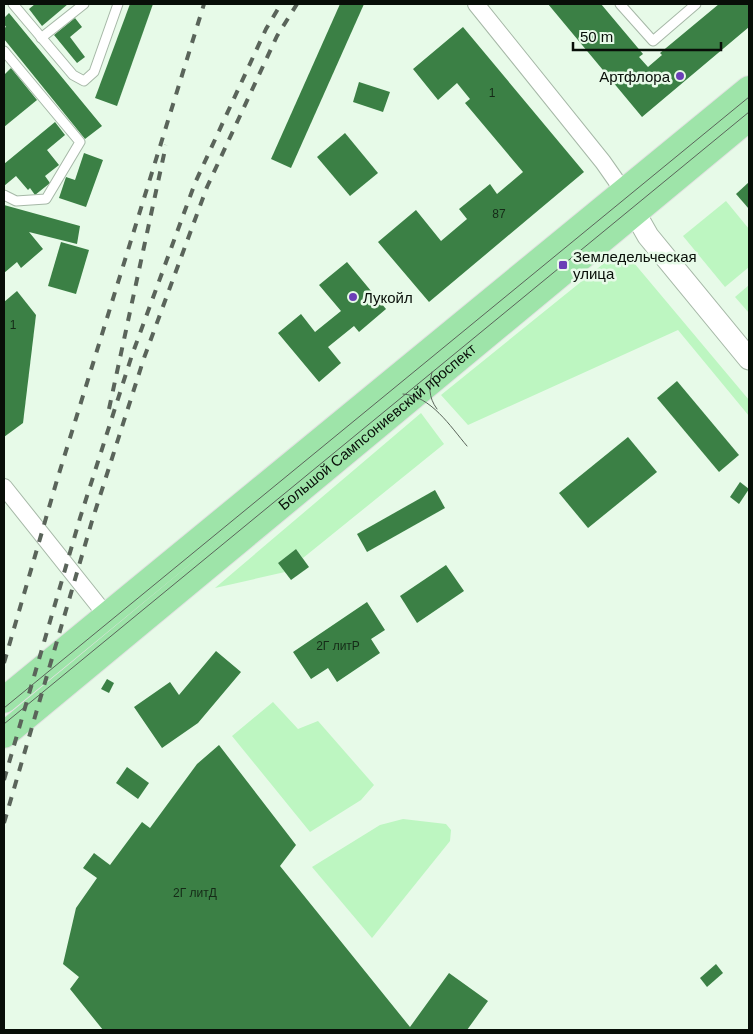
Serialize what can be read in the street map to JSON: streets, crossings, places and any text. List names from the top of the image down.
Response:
{
  "streets": {
    "main road": ["Большой Сампсониевский проспект"]
  },
  "places": {
    "other": ["Артфлора", "Лукойл"],
    "transit": ["Земледельческая улица"]
  },
  "house_numbers": [
    "1",
    "87",
    "1",
    "2Г литР",
    "2Г литД"
  ],
  "scale_bar": "50 m"
}
